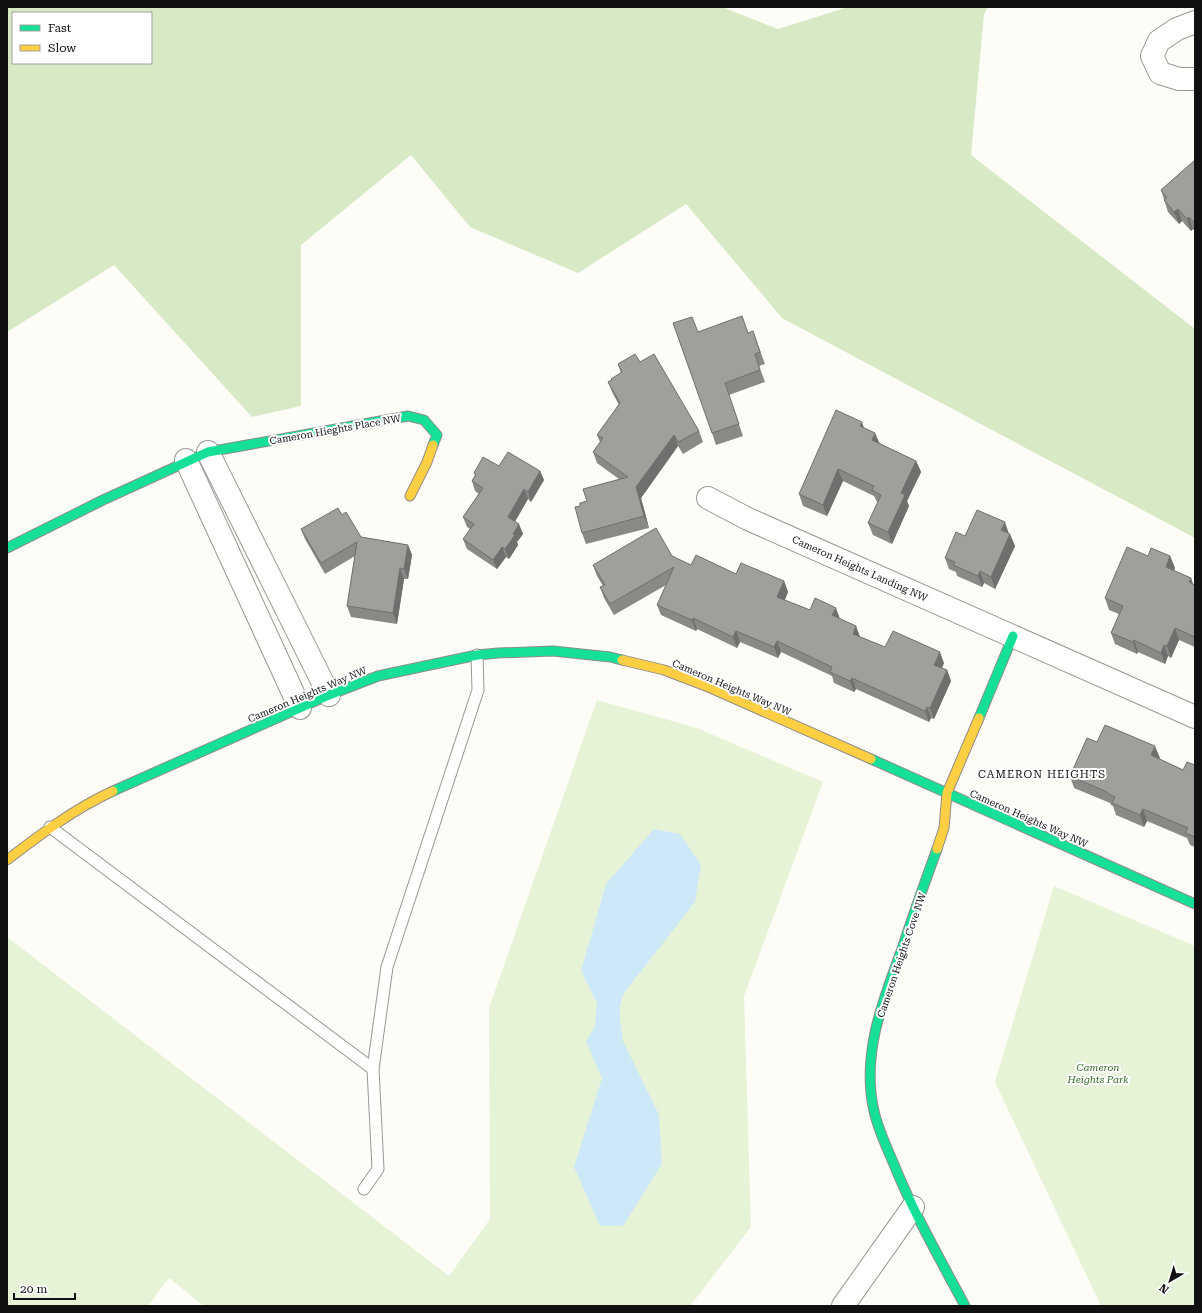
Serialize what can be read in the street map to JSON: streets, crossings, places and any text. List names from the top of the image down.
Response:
{
  "streets": {
    "street": [
      "Cameron Hieghts Place NW",
      "Cameron Heights Landing NW",
      "Cameron Heights Way NW",
      "Cameron Heights Cove NW"
    ]
  },
  "crossings": [
    ["Cameron Heights Way NW", "Cameron Heights Cove NW"]
  ],
  "districts": ["CAMERON HEIGHTS"],
  "parks": ["Cameron Heights Park"],
  "legend": ["Fast", "Slow"],
  "scale_bar": "20 m",
  "north": "bottom left"
}
